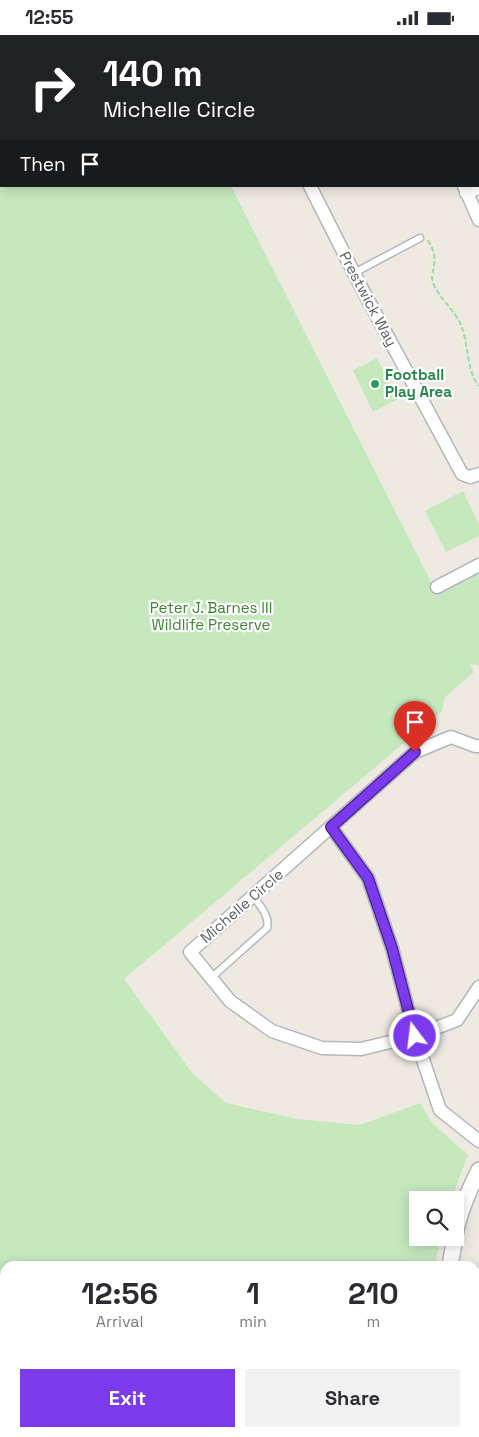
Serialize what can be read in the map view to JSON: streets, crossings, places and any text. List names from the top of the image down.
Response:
{
  "streets": {
    "street": ["Prestwick Way", "Michelle Circle"]
  },
  "parks": ["Peter J. Barnes III Wildlife Preserve"],
  "places": ["Football Play Area"],
  "page": {
    "status": "12:55",
    "turn": ["140 m", "Michelle Circle"],
    "then": "Then",
    "eta": [
      "12:56",
      "Arrival",
      "1",
      "min",
      "210",
      "m"
    ],
    "buttons": ["Exit", "Share"]
  }
}
